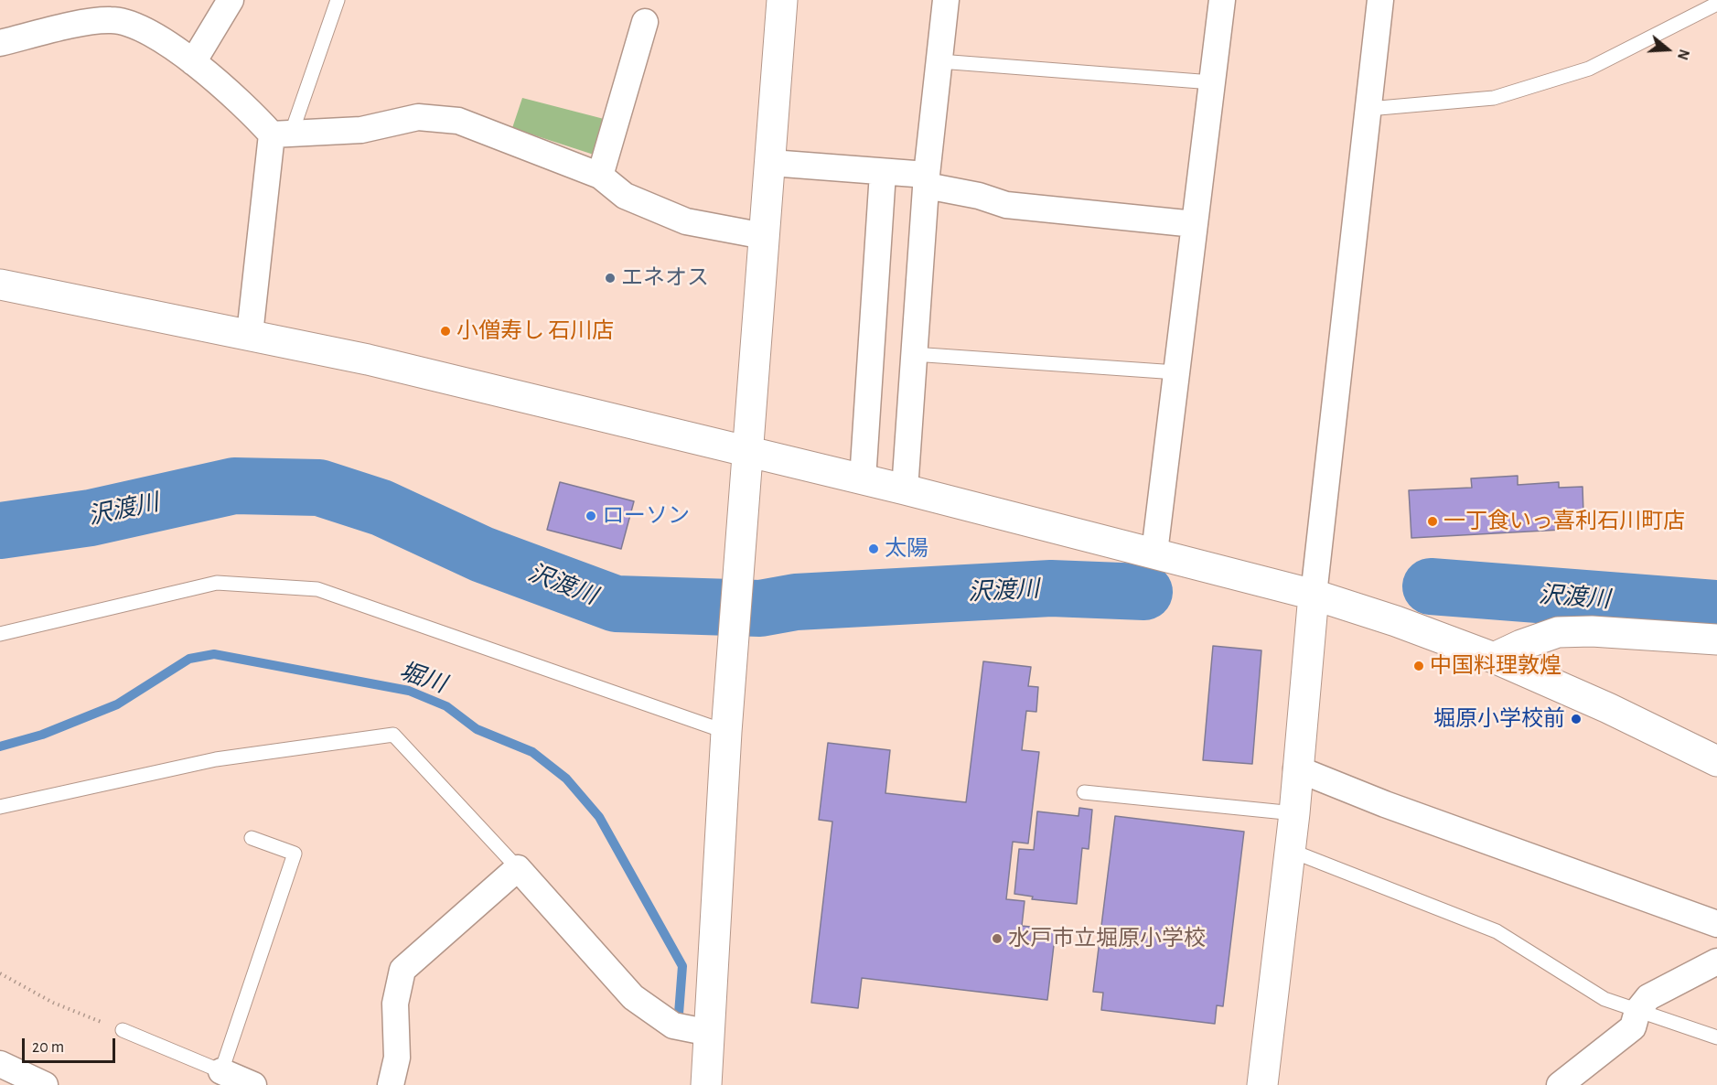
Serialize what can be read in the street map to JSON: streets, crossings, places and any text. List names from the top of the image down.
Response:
{
  "water": ["沢渡川", "堀川"],
  "places": [
    "エネオス",
    "小僧寿し 石川店",
    "ローソン",
    "一丁食いっ喜利石川町店",
    "太陽",
    "中国料理敦煌",
    "堀原小学校前",
    "水戸市立堀原小学校"
  ],
  "scale_bar": "20 m",
  "north": "right"
}
